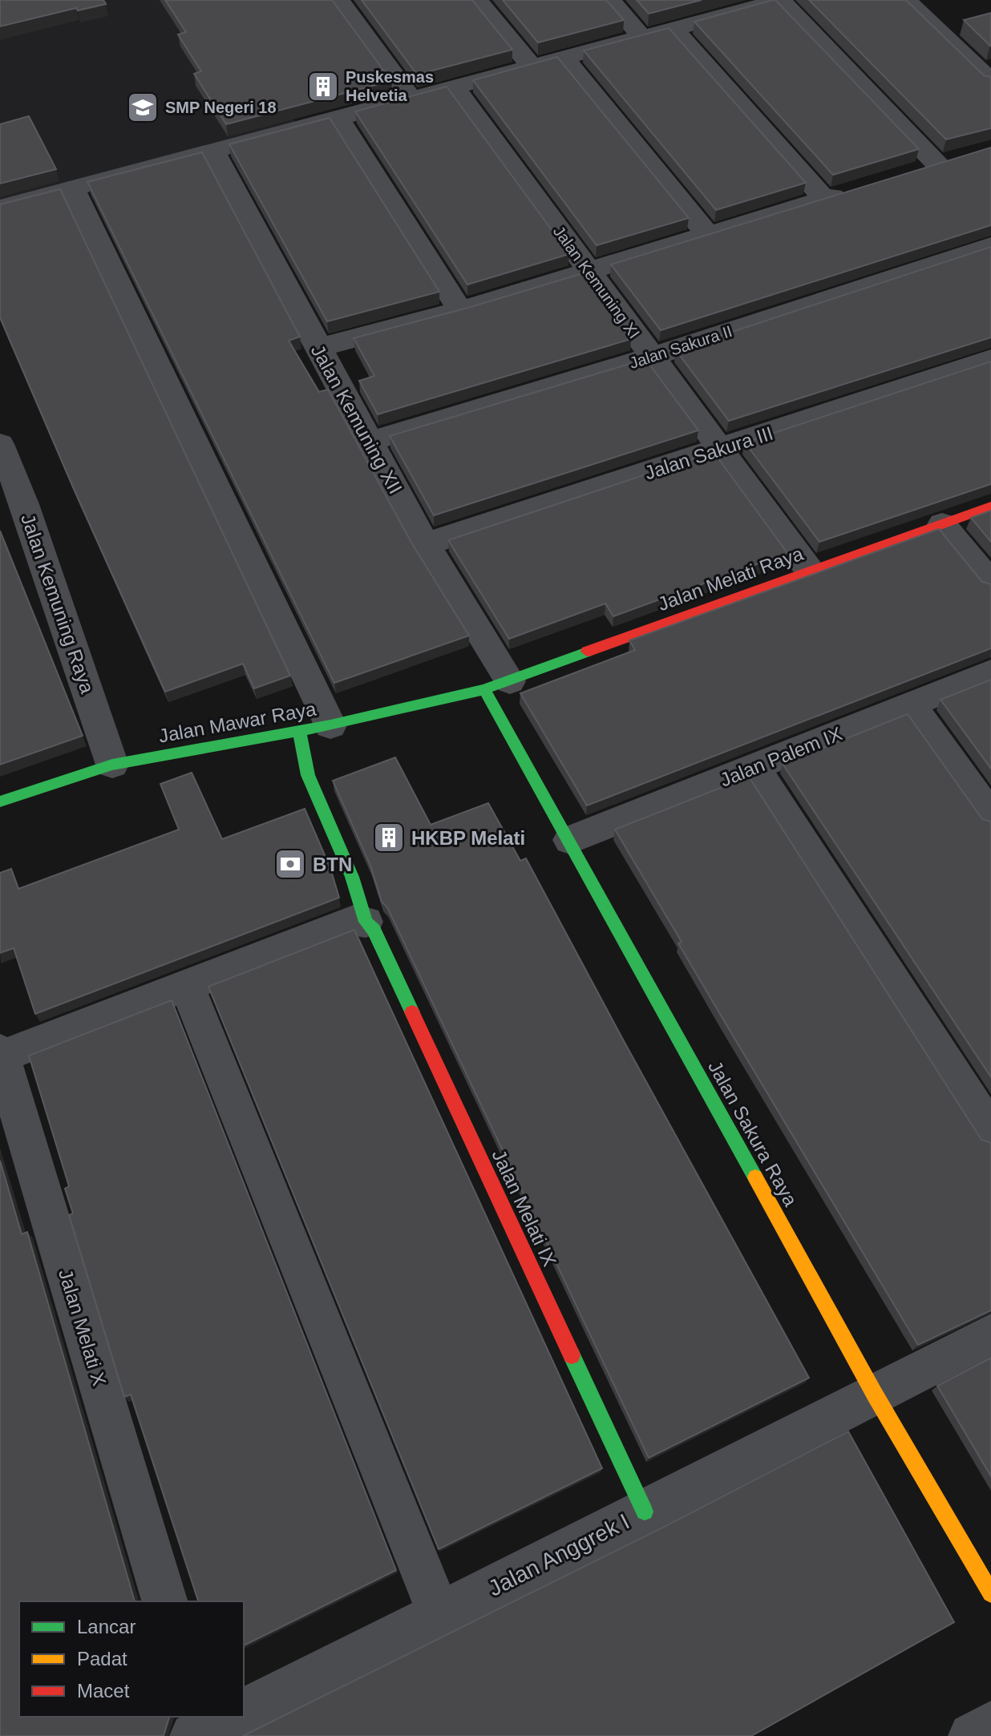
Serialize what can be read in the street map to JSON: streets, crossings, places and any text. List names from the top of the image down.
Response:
{
  "streets": {
    "street": [
      "Jalan Kemuning XI",
      "Jalan Sakura II",
      "Jalan Kemuning XII",
      "Jalan Sakura III",
      "Jalan Melati Raya",
      "Jalan Kemuning Raya",
      "Jalan Mawar Raya",
      "Jalan Palem IX",
      "Jalan Sakura Raya",
      "Jalan Melati IX",
      "Jalan Melati X",
      "Jalan Anggrek I"
    ]
  },
  "crossings": [
    ["Jalan Kemuning XI", "Jalan Sakura II"],
    ["Jalan Kemuning XI", "Jalan Sakura III"],
    ["Jalan Kemuning XI", "Jalan Melati Raya"],
    ["Jalan Sakura II", "Jalan Kemuning XII"],
    ["Jalan Kemuning XII", "Jalan Sakura III"],
    ["Jalan Kemuning XII", "Jalan Melati Raya"],
    ["Jalan Kemuning XII", "Jalan Mawar Raya"],
    ["Jalan Kemuning XII", "Jalan Sakura Raya"],
    ["Jalan Melati Raya", "Jalan Mawar Raya"],
    ["Jalan Melati Raya", "Jalan Sakura Raya"],
    ["Jalan Kemuning Raya", "Jalan Mawar Raya"],
    ["Jalan Mawar Raya", "Jalan Sakura Raya"],
    ["Jalan Mawar Raya", "Jalan Melati IX"],
    ["Jalan Palem IX", "Jalan Sakura Raya"],
    ["Jalan Sakura Raya", "Jalan Anggrek I"],
    ["Jalan Melati IX", "Jalan Anggrek I"]
  ],
  "places": {
    "building": ["Puskesmas Helvetia", "HKBP Melati"],
    "school or university": ["SMP Negeri 18"],
    "bank": ["BTN"]
  },
  "legend": ["Lancar", "Padat", "Macet"]
}
